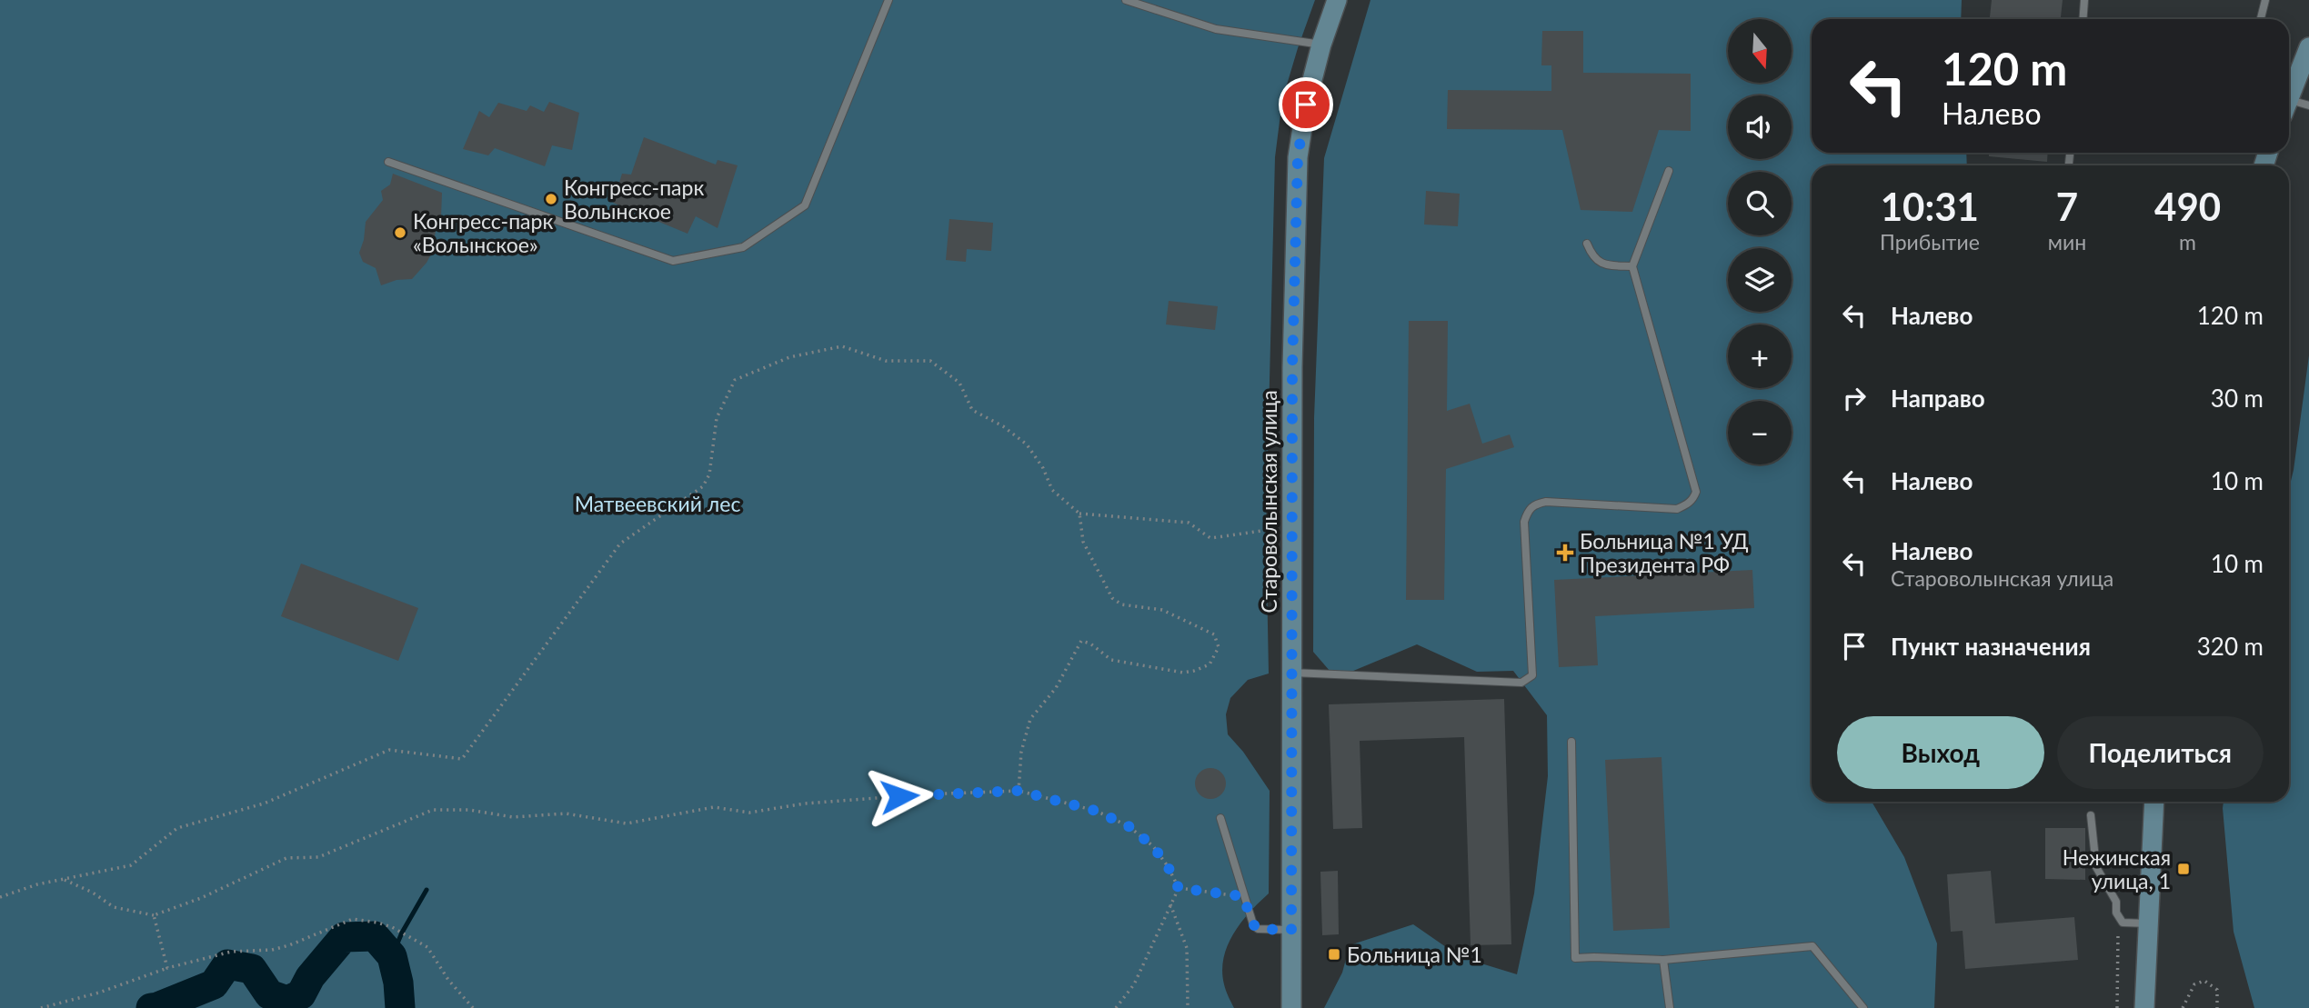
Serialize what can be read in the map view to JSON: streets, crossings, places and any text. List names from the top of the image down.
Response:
{
  "streets": {
    "street": ["Староволынская улица"]
  },
  "parks": ["Матвеевский лес"],
  "places": {
    "other": ["Конгресс-парк Волынское", "Конгресс-парк «Волынское»"],
    "health": ["Больница №1 УД Президента РФ"],
    "transit": ["Нежинская улица, 1", "Больница №1"]
  },
  "north": "bottom",
  "page": {
    "map_buttons": ["+", "−"],
    "turn": ["120 m", "Налево"],
    "eta": [
      "10:31",
      "Прибытие",
      "7",
      "мин",
      "490",
      "m"
    ],
    "list": [
      {
        "name": "Налево",
        "value": "120 m"
      },
      {
        "name": "Направо",
        "value": "30 m"
      },
      {
        "name": "Налево",
        "value": "10 m"
      },
      {
        "name": "Налево",
        "note": "Староволынская улица",
        "value": "10 m"
      },
      {
        "name": "Пункт назначения",
        "value": "320 m"
      }
    ],
    "buttons": ["Выход", "Поделиться"]
  }
}
